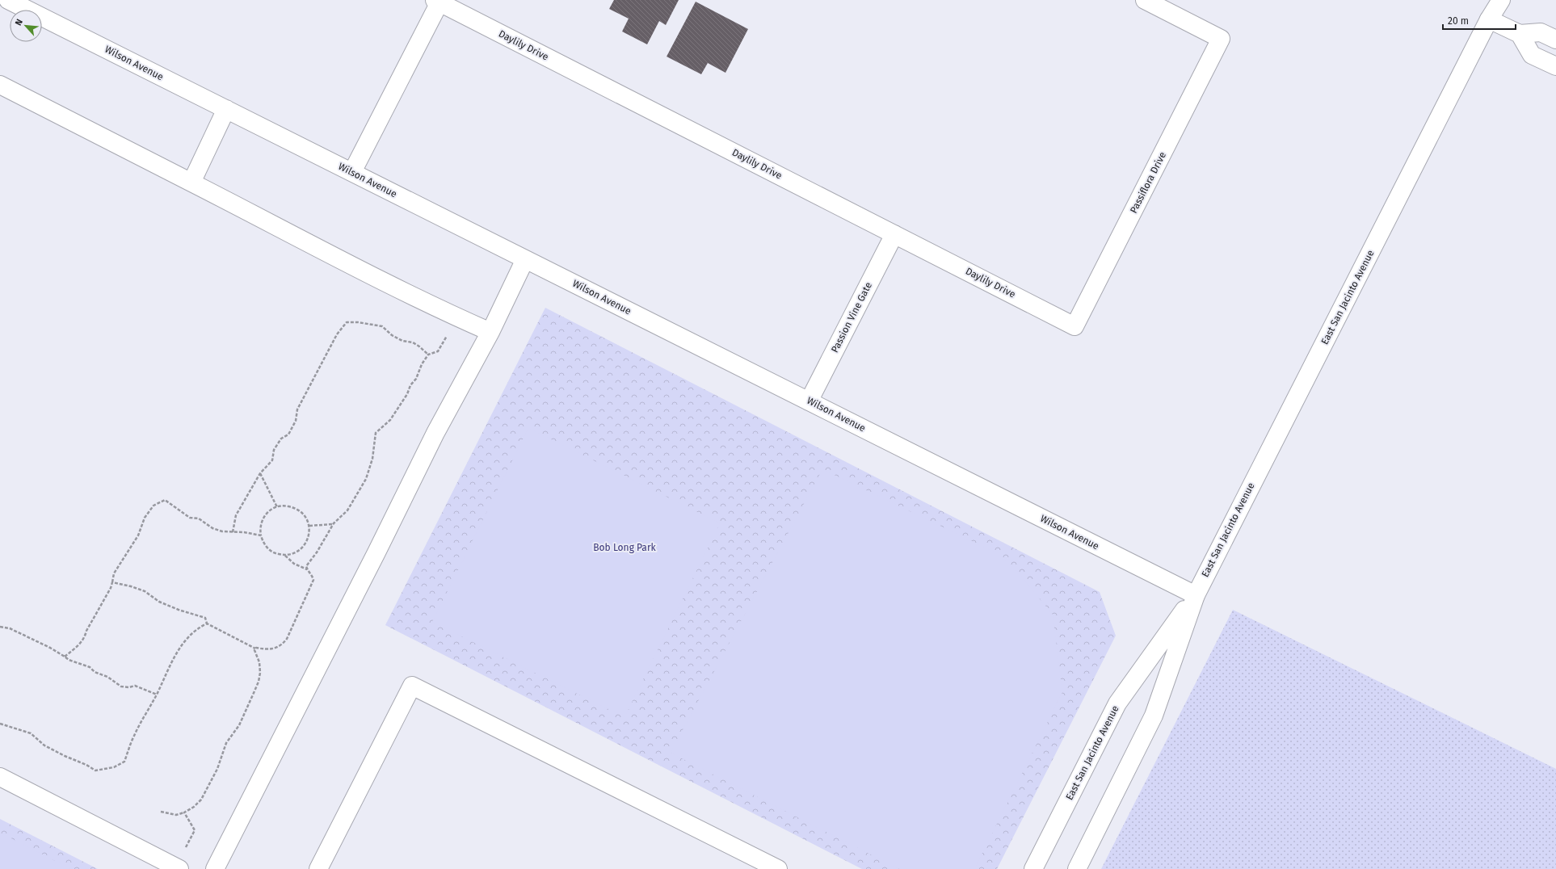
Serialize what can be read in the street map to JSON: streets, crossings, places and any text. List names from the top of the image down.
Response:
{
  "streets": {
    "street": [
      "Daylily Drive",
      "Wilson Avenue",
      "Passiflora Drive",
      "East San Jacinto Avenue",
      "Passion Vine Gate"
    ]
  },
  "crossings": [
    ["Daylily Drive", "Wilson Avenue"],
    ["Daylily Drive", "Passiflora Drive"],
    ["Daylily Drive", "Passion Vine Gate"],
    ["Wilson Avenue", "East San Jacinto Avenue"],
    ["Wilson Avenue", "Passion Vine Gate"]
  ],
  "parks": ["Bob Long Park"],
  "scale_bar": "20 m",
  "north": "top left"
}
